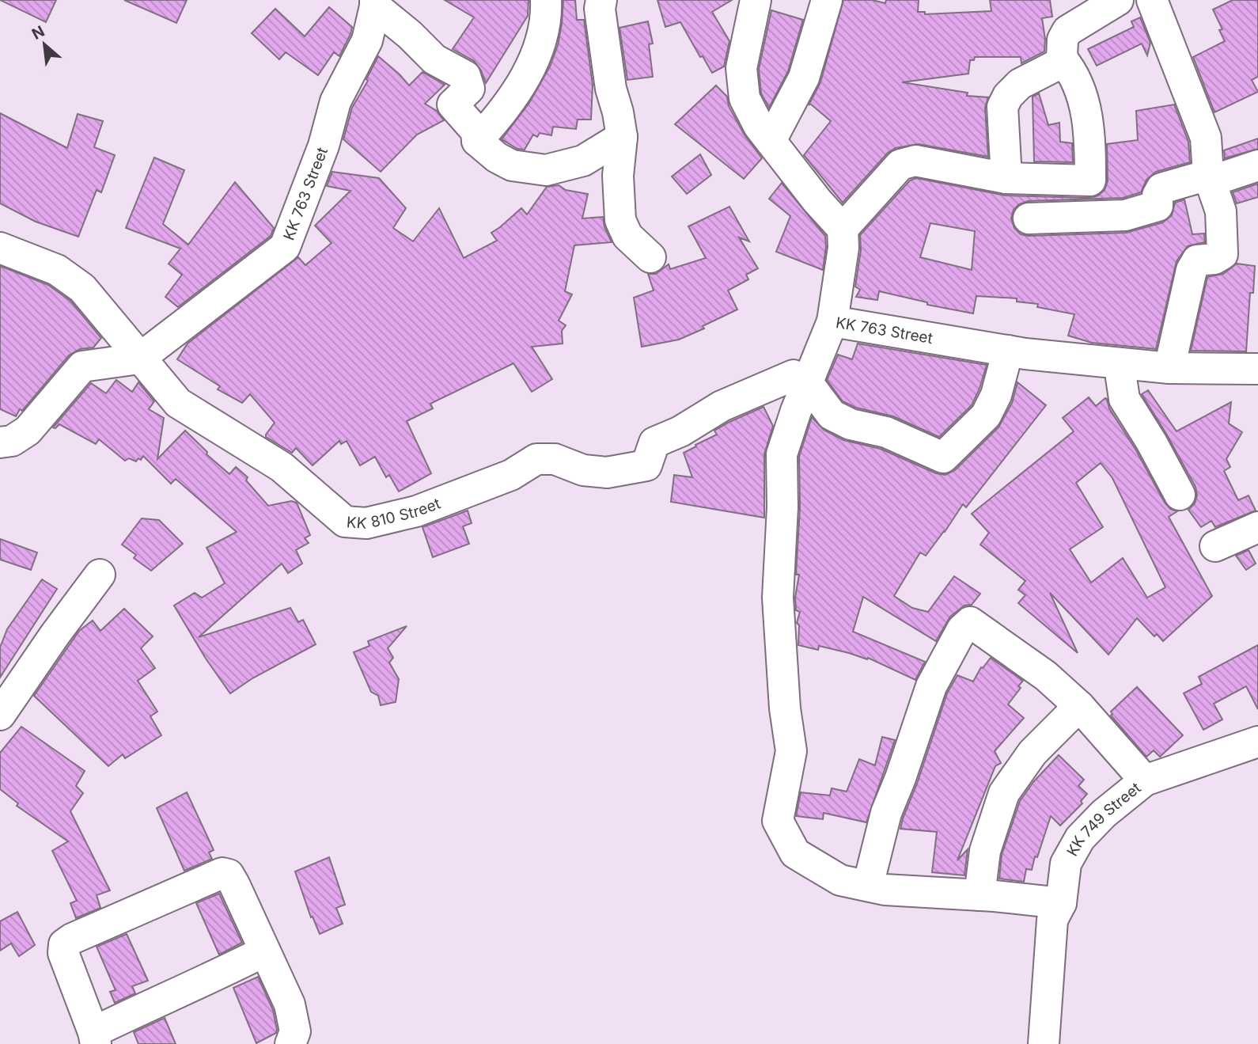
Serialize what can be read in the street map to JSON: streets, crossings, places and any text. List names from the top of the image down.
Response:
{
  "streets": {
    "street": ["KK 763 Street", "KK 810 Street", "KK 749 Street"]
  },
  "crossings": [
    ["KK 763 Street", "KK 810 Street"]
  ],
  "north": "top left"
}
